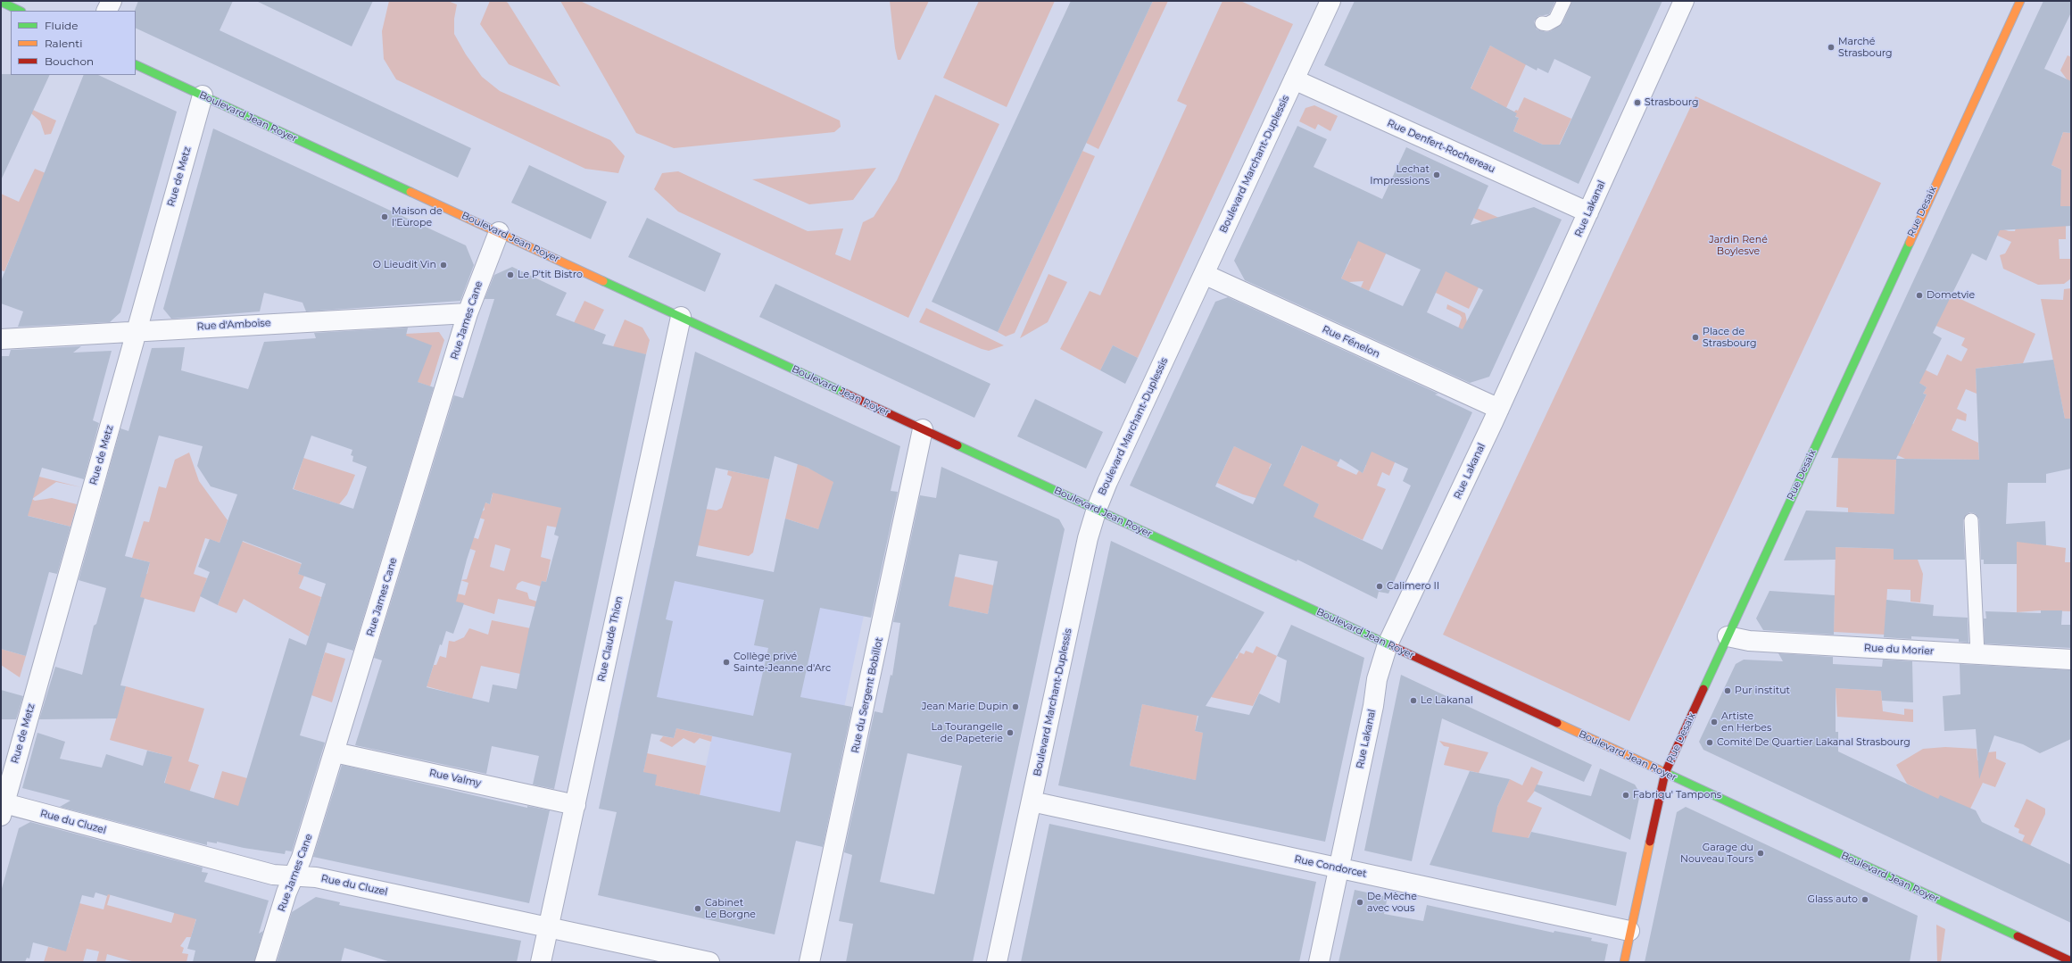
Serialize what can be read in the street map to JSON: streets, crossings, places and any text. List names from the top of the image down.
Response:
{
  "streets": {
    "street": [
      "Boulevard Jean Royer",
      "Rue Denfert-Rochereau",
      "Boulevard Marchant-Duplessis",
      "Rue de Metz",
      "Rue Lakanal",
      "Rue Desaix",
      "Rue James Cane",
      "Rue d'Amboise",
      "Rue Fénelon",
      "Rue Claude Thion",
      "Rue du Morier",
      "Rue du Sergent Bobillot",
      "Rue Valmy",
      "Rue du Cluzel",
      "Rue Condorcet"
    ]
  },
  "crossings": [
    ["Boulevard Jean Royer", "Boulevard Marchant-Duplessis"],
    ["Boulevard Jean Royer", "Rue de Metz"],
    ["Boulevard Jean Royer", "Rue Lakanal"],
    ["Boulevard Jean Royer", "Rue Desaix"],
    ["Boulevard Jean Royer", "Rue James Cane"],
    ["Boulevard Jean Royer", "Rue Claude Thion"],
    ["Boulevard Jean Royer", "Rue du Sergent Bobillot"],
    ["Rue Denfert-Rochereau", "Boulevard Marchant-Duplessis"],
    ["Rue Denfert-Rochereau", "Rue Lakanal"],
    ["Boulevard Marchant-Duplessis", "Rue Fénelon"],
    ["Boulevard Marchant-Duplessis", "Rue Condorcet"],
    ["Rue de Metz", "Rue d'Amboise"],
    ["Rue de Metz", "Rue du Cluzel"],
    ["Rue Lakanal", "Rue Fénelon"],
    ["Rue Lakanal", "Rue Condorcet"],
    ["Rue Desaix", "Rue du Morier"],
    ["Rue Desaix", "Rue Condorcet"],
    ["Rue James Cane", "Rue d'Amboise"],
    ["Rue James Cane", "Rue Valmy"],
    ["Rue James Cane", "Rue du Cluzel"],
    ["Rue Claude Thion", "Rue Valmy"],
    ["Rue Claude Thion", "Rue du Cluzel"]
  ],
  "parks": ["Jardin René Boylesve"],
  "places": [
    "Marché Strasbourg",
    "Strasbourg",
    "Lechat Impressions",
    "Maison de l'Europe",
    "O Lieudit Vin",
    "Le P'tit Bistro",
    "Dometvie",
    "Place de Strasbourg",
    "Calimero II",
    "Collège privé Sainte-Jeanne d'Arc",
    "Pur institut",
    "Le Lakanal",
    "Jean Marie Dupin",
    "Artiste en Herbes",
    "La Tourangelle de Papeterie",
    "Comité De Quartier Lakanal Strasbourg",
    "Fabriqu' Tampons",
    "Garage du Nouveau Tours",
    "Glass auto",
    "De Mèche avec vous",
    "Cabinet Le Borgne"
  ],
  "legend": ["Fluide", "Ralenti", "Bouchon"]
}
